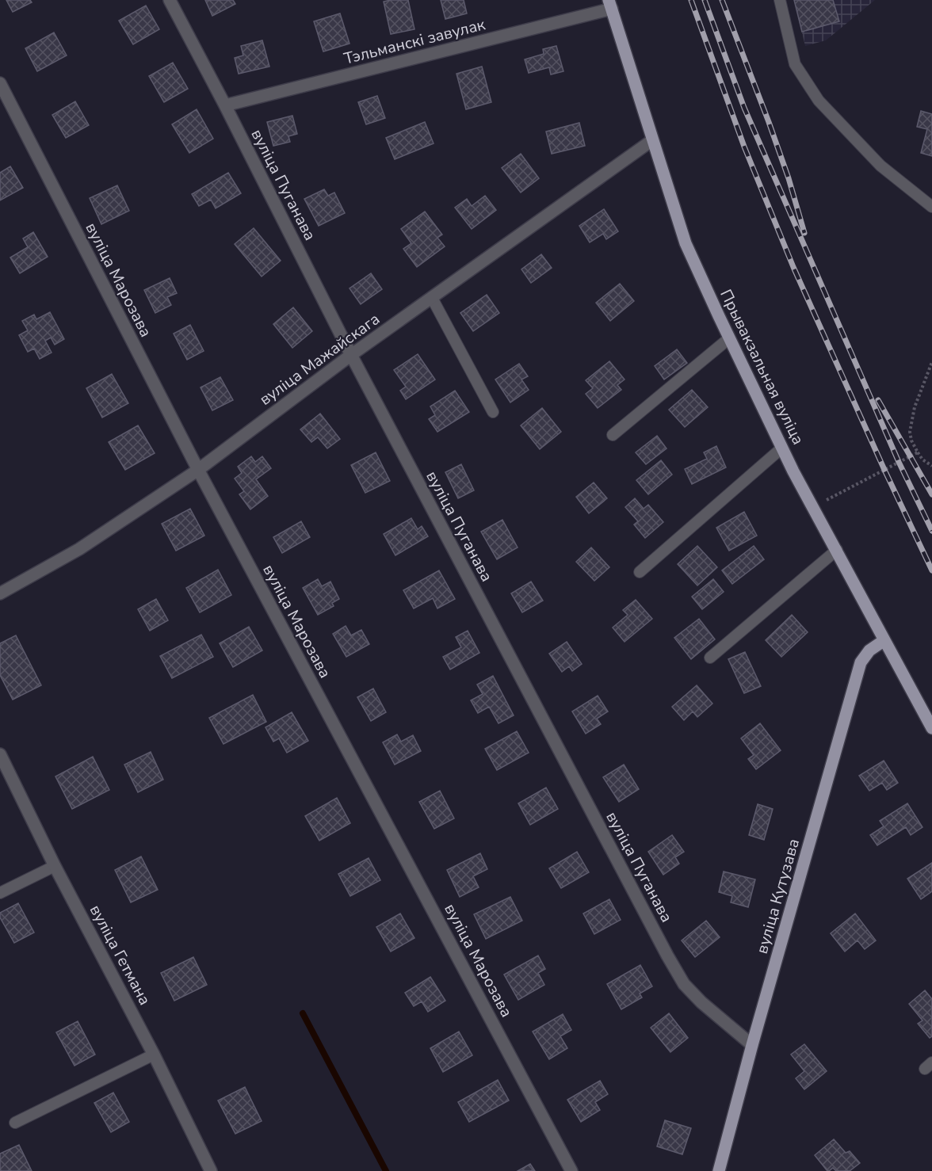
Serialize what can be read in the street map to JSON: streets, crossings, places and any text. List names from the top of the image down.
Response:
{
  "streets": {
    "main road": ["Прывакзальная вуліца", "вуліца Кутузава"],
    "street": [
      "Тэльманскі завулак",
      "вуліца Пуганава",
      "вуліца Марозава",
      "вуліца Мажайскага",
      "вуліца Гетмана"
    ]
  },
  "crossings": [
    ["Тэльманскі завулак", "вуліца Пуганава"],
    ["Тэльманскі завулак", "Прывакзальная вуліца"],
    ["вуліца Пуганава", "вуліца Мажайскага"],
    ["вуліца Пуганава", "вуліца Кутузава"],
    ["вуліца Марозава", "вуліца Мажайскага"],
    ["вуліца Мажайскага", "Прывакзальная вуліца"],
    ["Прывакзальная вуліца", "вуліца Кутузава"]
  ]
}
